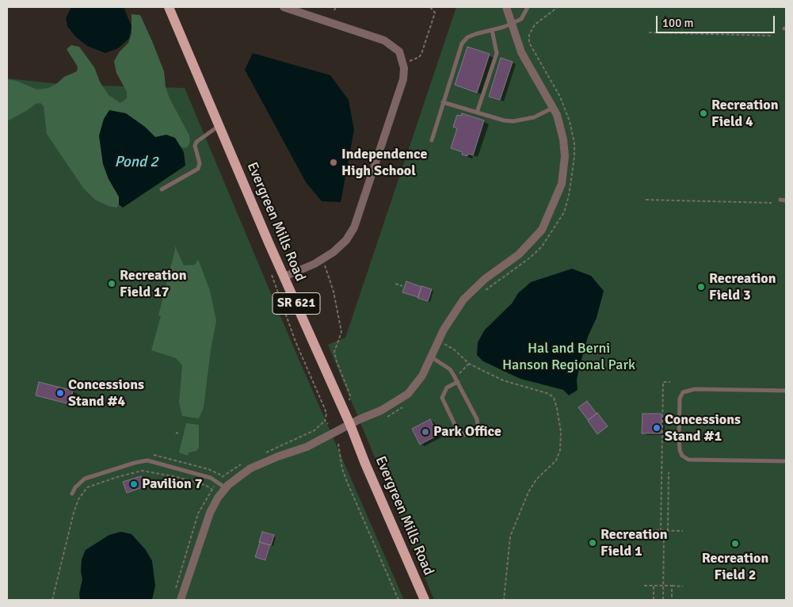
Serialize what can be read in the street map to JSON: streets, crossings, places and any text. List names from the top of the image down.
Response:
{
  "streets": {
    "main road": ["Evergreen Mills Road", "SR 621"]
  },
  "water": ["Pond 2"],
  "parks": ["Hal and Berni Hanson Regional Park"],
  "places": [
    "Recreation Field 4",
    "Independence High School",
    "Recreation Field 17",
    "Recreation Field 3",
    "Concessions Stand #4",
    "Concessions Stand #1",
    "Park Office",
    "Pavilion 7",
    "Recreation Field 1",
    "Recreation Field 2"
  ],
  "scale_bar": "100 m"
}
